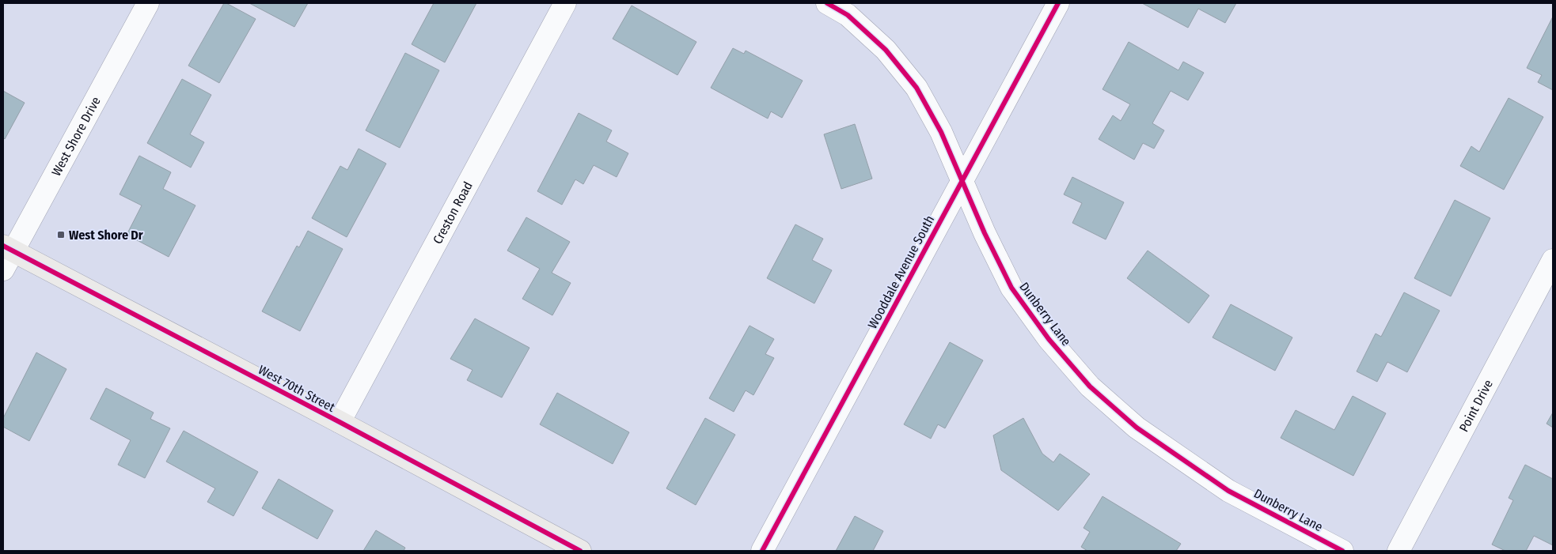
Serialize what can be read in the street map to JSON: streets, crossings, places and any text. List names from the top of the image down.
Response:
{
  "streets": {
    "street": [
      "West Shore Drive",
      "Creston Road",
      "Wooddale Avenue South",
      "Dunberry Lane",
      "West 70th Street",
      "Point Drive"
    ]
  },
  "crossings": [
    ["West Shore Drive", "West 70th Street"],
    ["Creston Road", "West 70th Street"],
    ["Wooddale Avenue South", "Dunberry Lane"]
  ],
  "places": {
    "transit": ["West Shore Dr"]
  }
}
